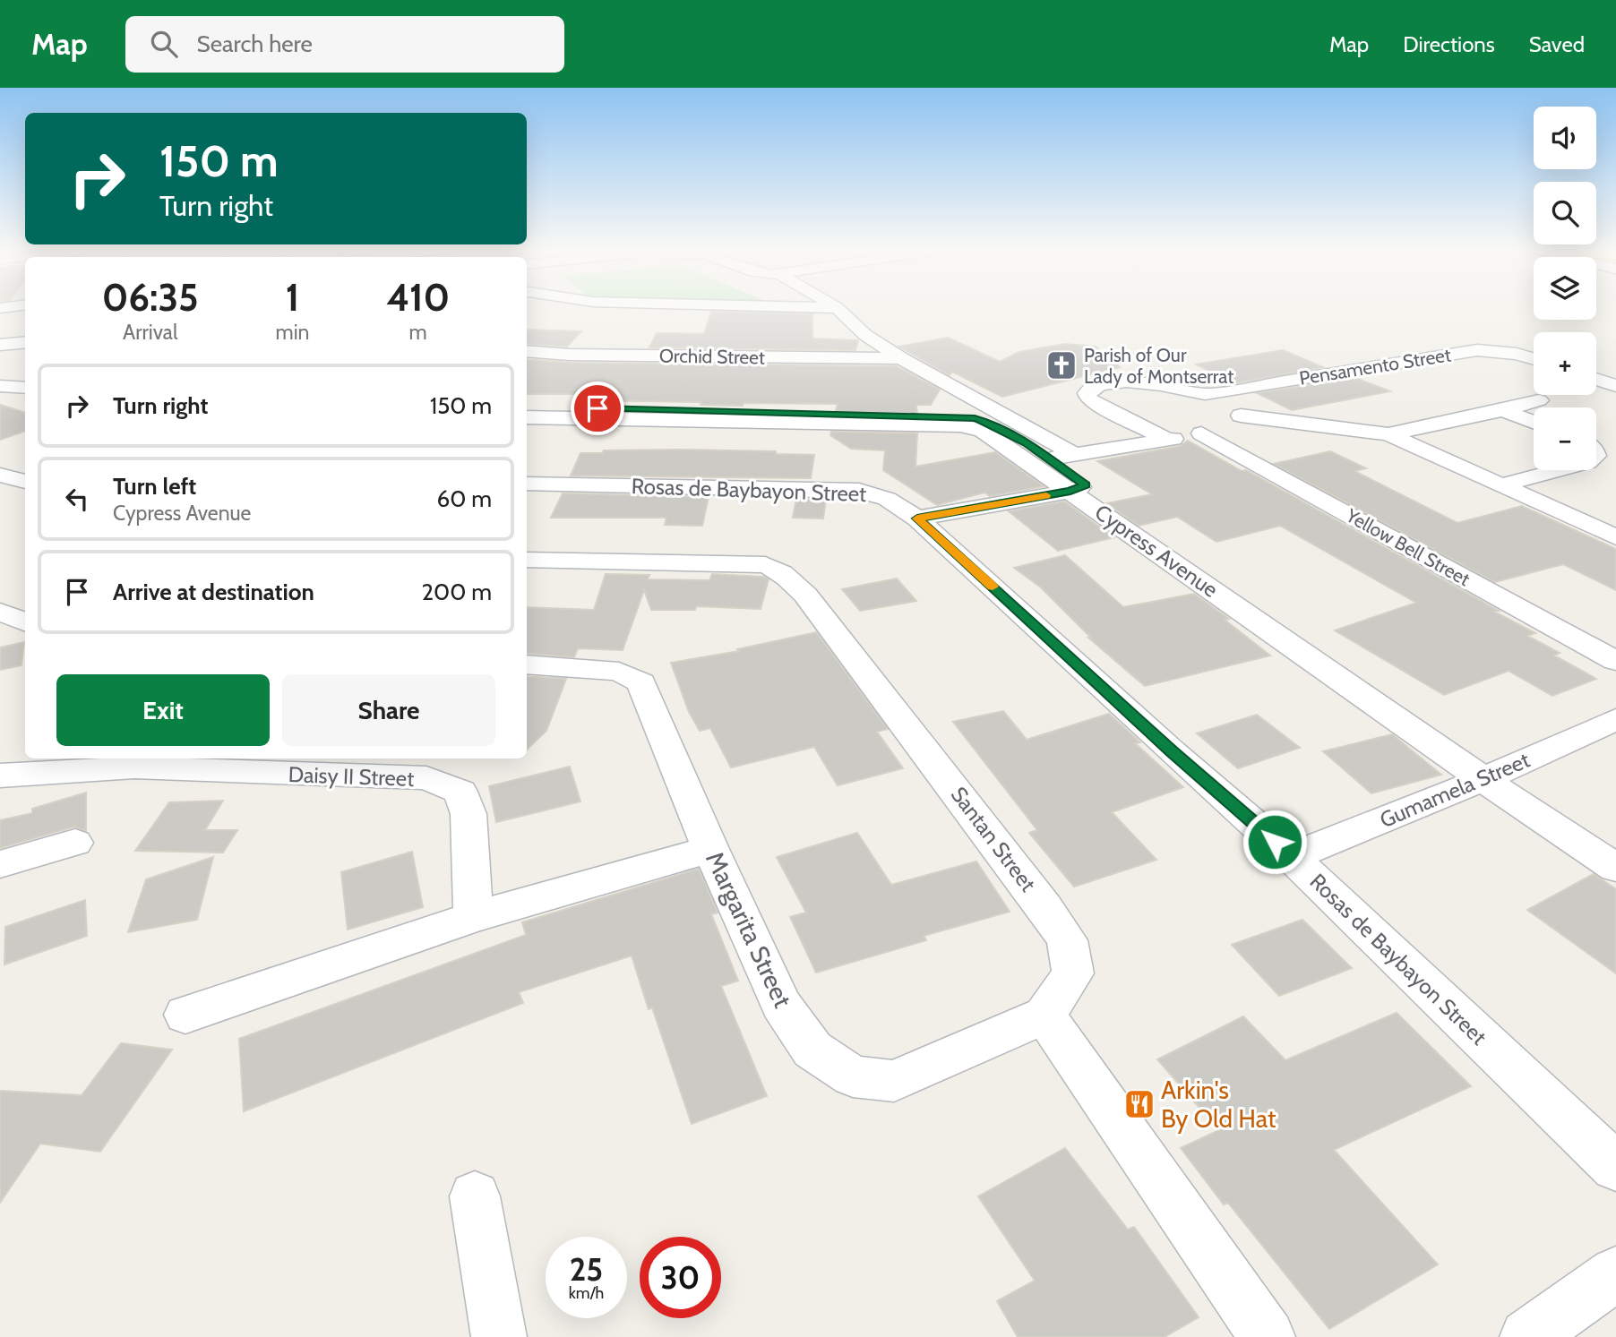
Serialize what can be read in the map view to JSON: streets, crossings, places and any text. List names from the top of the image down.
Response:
{
  "streets": {
    "street": [
      "Orchid Street",
      "Pensamento Street",
      "Rosas de Baybayon Street",
      "Yellow Bell Street",
      "Cypress Avenue",
      "Daisy II Street",
      "Gumamela Street",
      "Santan Street",
      "Margarita Street"
    ]
  },
  "crossings": [
    ["Rosas de Baybayon Street", "Gumamela Street"],
    ["Cypress Avenue", "Gumamela Street"],
    ["Santan Street", "Margarita Street"]
  ],
  "places": {
    "church": ["Parish of Our Lady of Montserrat"],
    "restaurant": ["Arkin's By Old Hat"]
  },
  "page": {
    "header": "Map",
    "search": "Search here",
    "nav": ["Map", "Directions", "Saved"],
    "map_buttons": ["+", "−"],
    "turn": ["150 m", "Turn right"],
    "eta": [
      "06:35",
      "Arrival",
      "1",
      "min",
      "410",
      "m"
    ],
    "list": [
      {
        "name": "Turn right",
        "value": "150 m"
      },
      {
        "name": "Turn left",
        "note": "Cypress Avenue",
        "value": "60 m"
      },
      {
        "name": "Arrive at destination",
        "value": "200 m"
      }
    ],
    "buttons": ["Exit", "Share"],
    "speed": "25 km/h",
    "limit": "30"
  }
}
